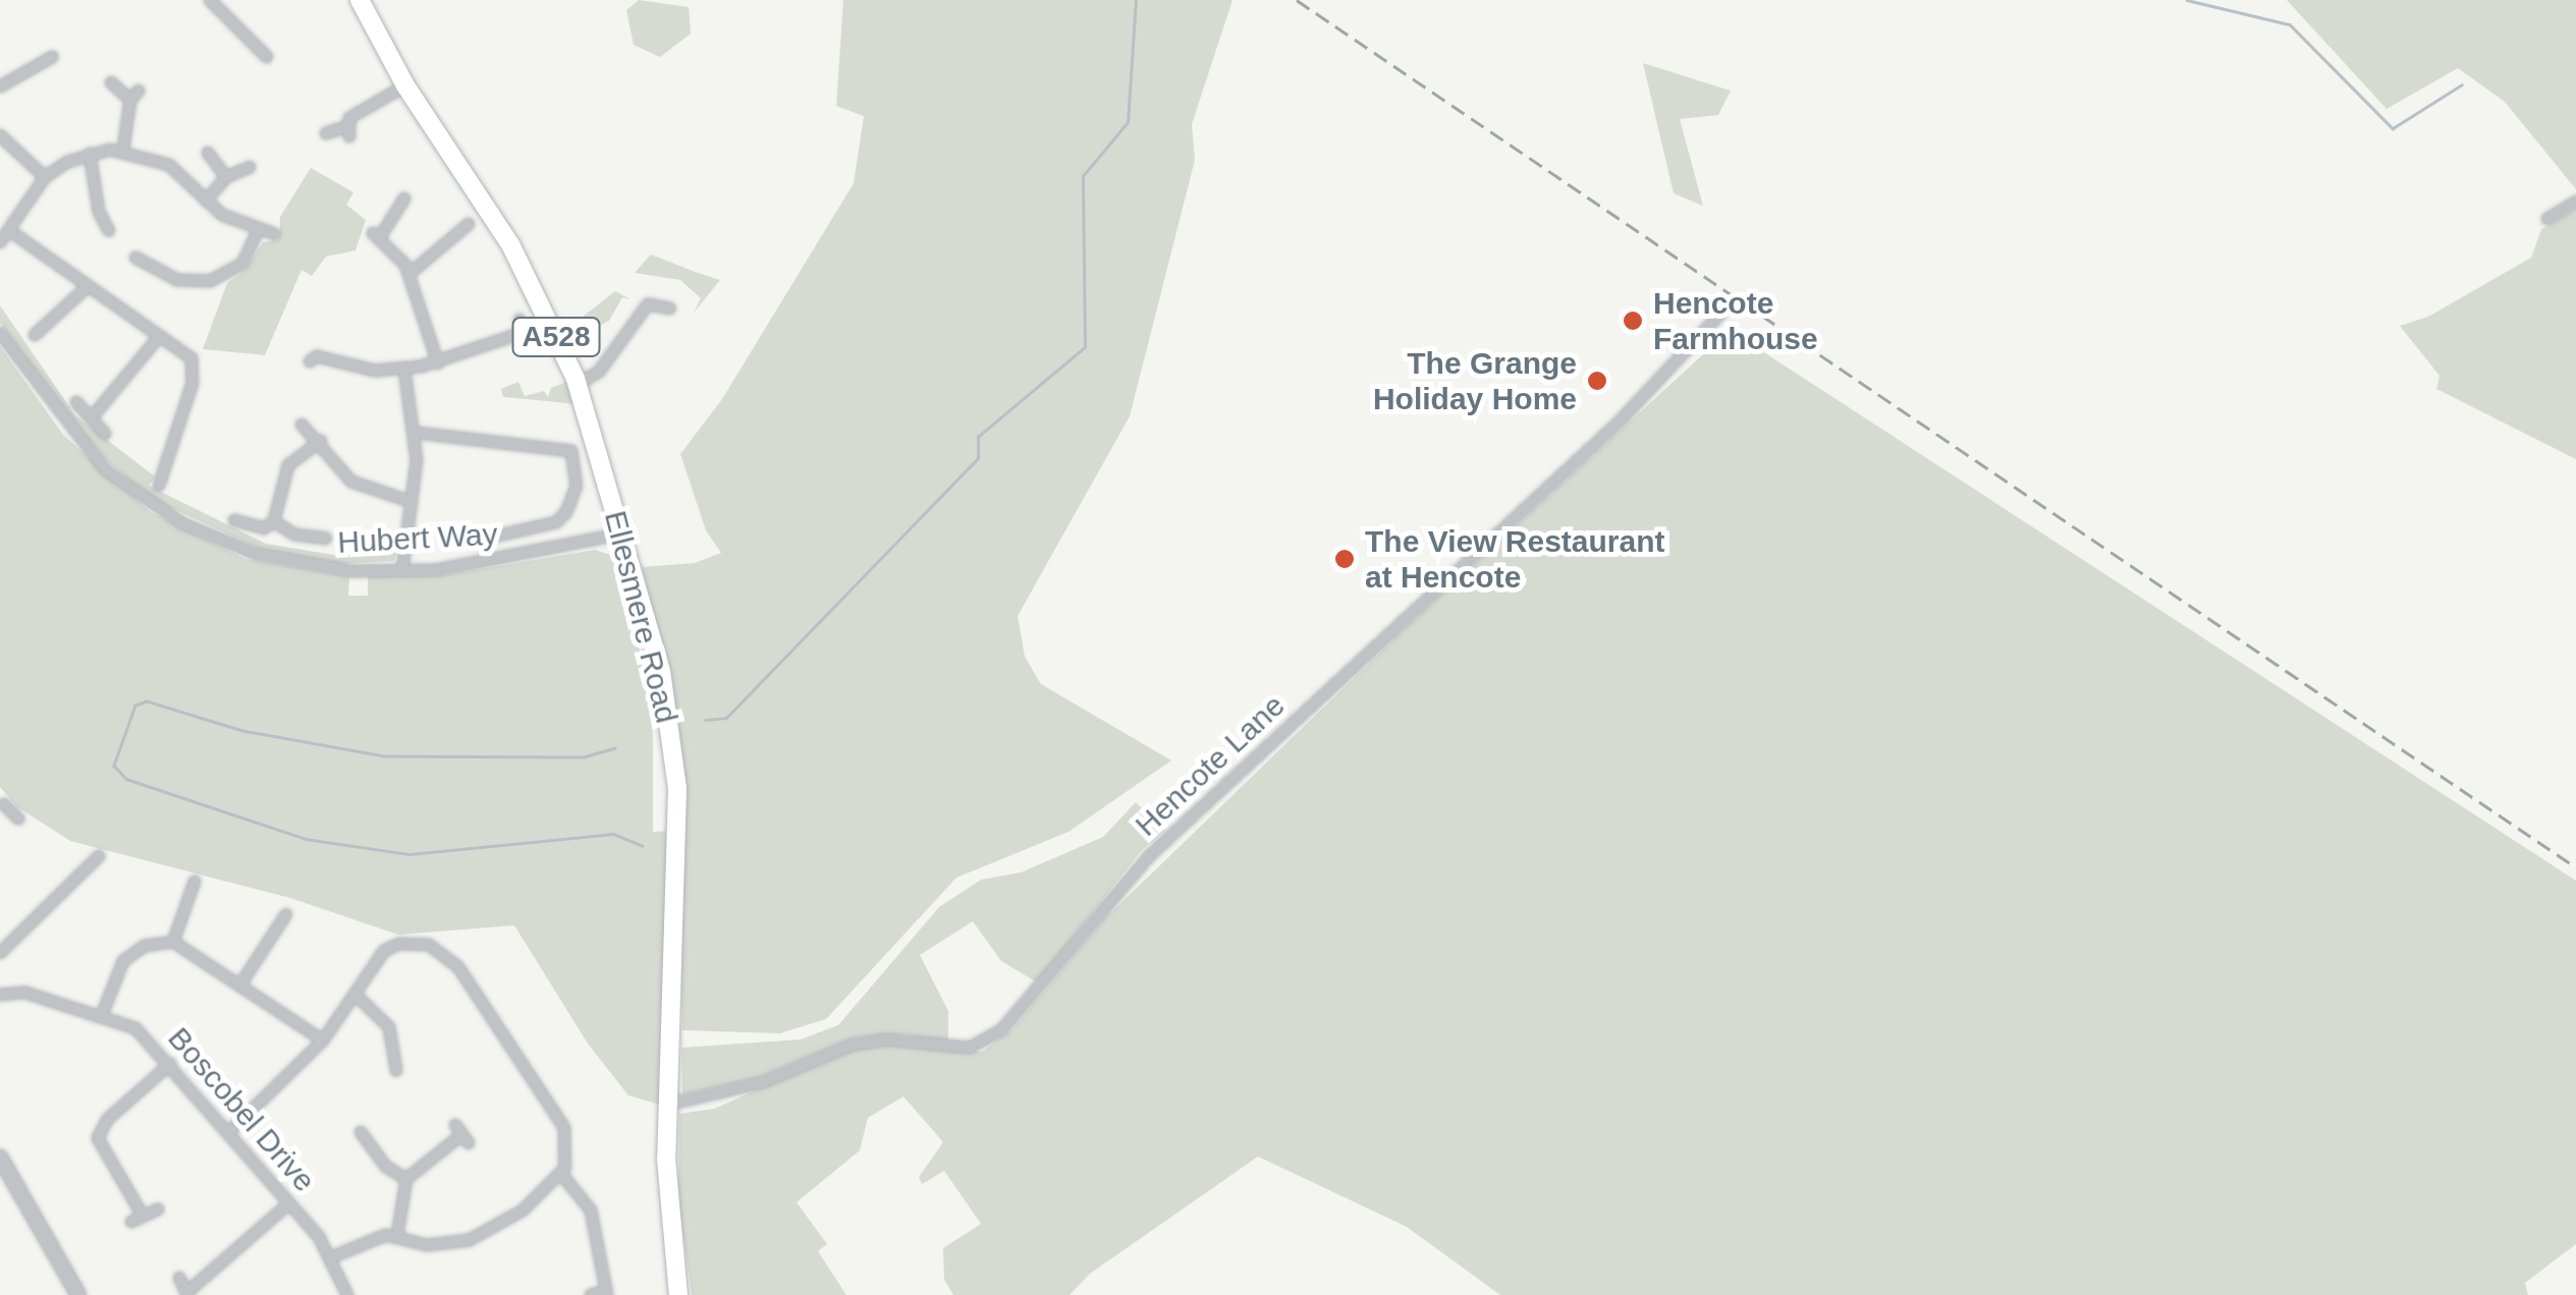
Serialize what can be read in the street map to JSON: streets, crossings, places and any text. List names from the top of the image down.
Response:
{
  "streets": {
    "main road": ["A528", "Ellesmere Road"],
    "street": ["Hubert Way", "Hencote Lane", "Boscobel Drive"]
  },
  "crossings": [
    ["Hubert Way", "Ellesmere Road"],
    ["Ellesmere Road", "Hencote Lane"]
  ],
  "places": ["Hencote Farmhouse", "The Grange Holiday Home", "The View Restaurant at Hencote"]
}
